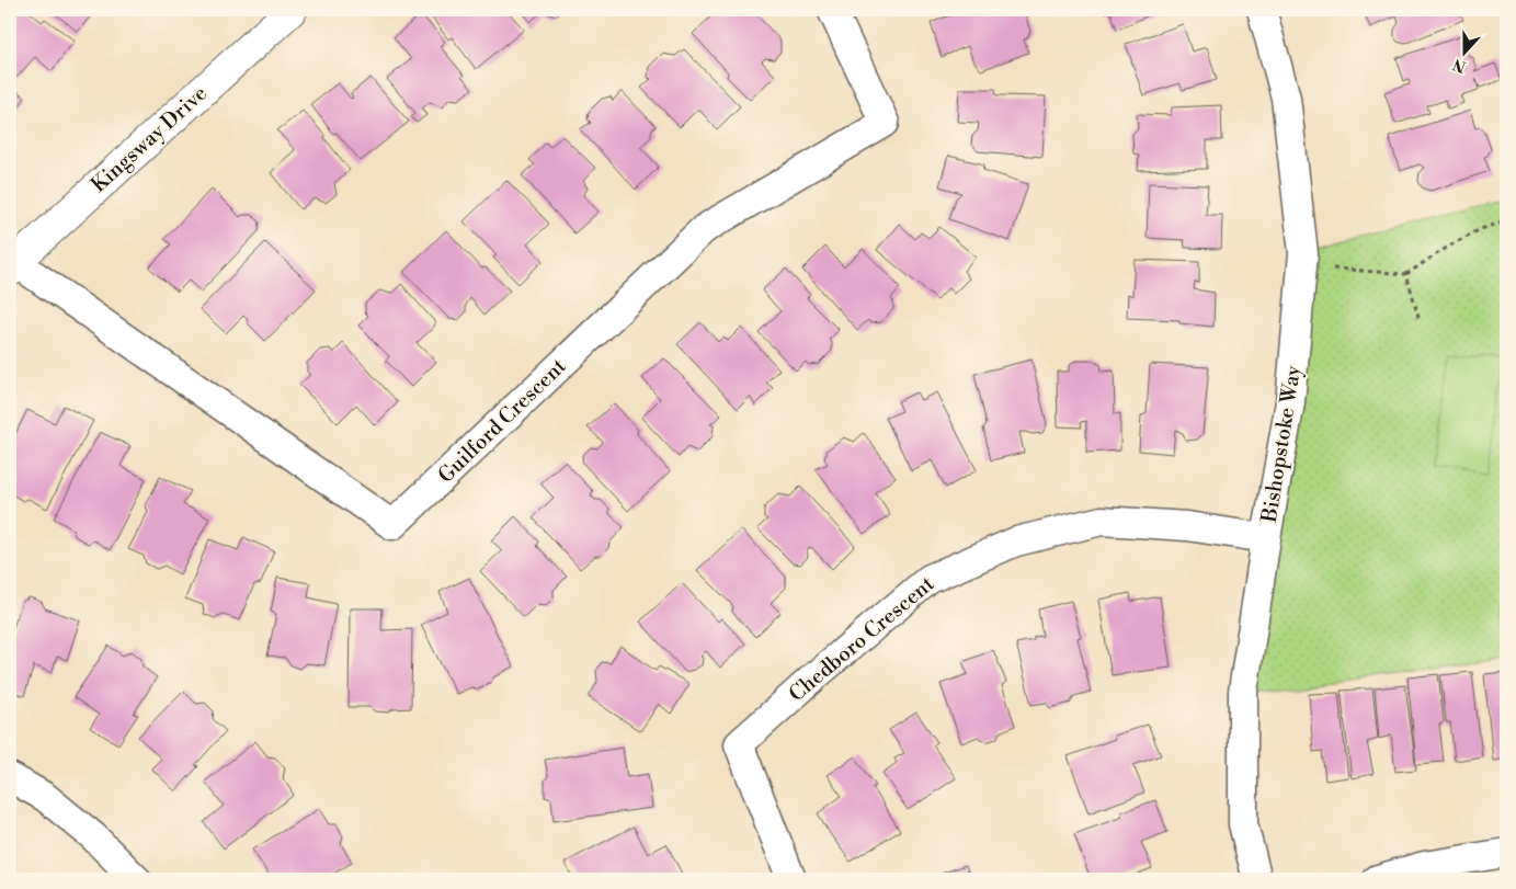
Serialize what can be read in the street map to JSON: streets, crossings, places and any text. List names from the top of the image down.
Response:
{
  "streets": {
    "street": [
      "Kingsway Drive",
      "Guilford Crescent",
      "Bishopstoke Way",
      "Chedboro Crescent"
    ]
  },
  "crossings": [
    ["Kingsway Drive", "Guilford Crescent"],
    ["Bishopstoke Way", "Chedboro Crescent"]
  ],
  "north": "bottom"
}
